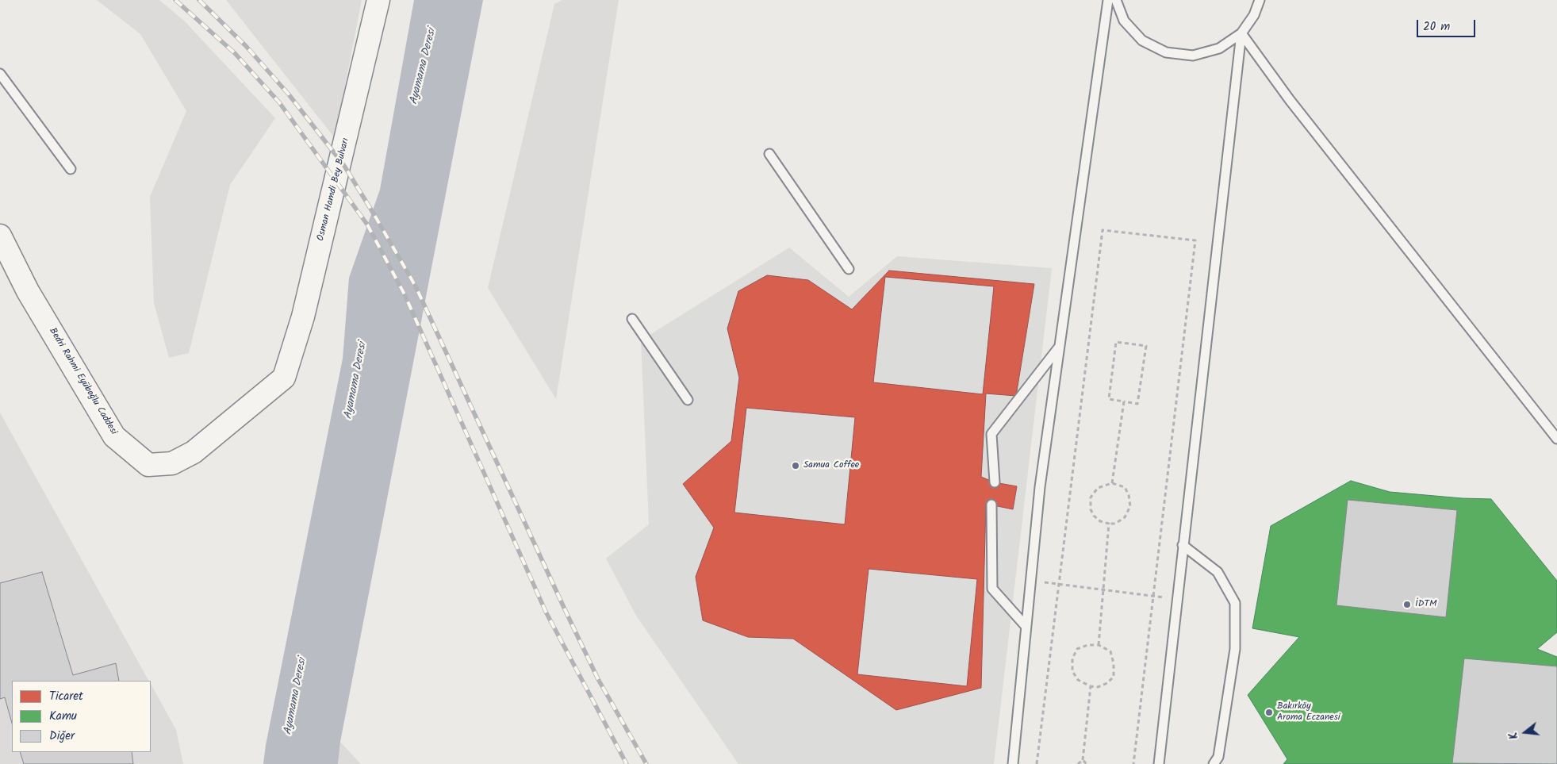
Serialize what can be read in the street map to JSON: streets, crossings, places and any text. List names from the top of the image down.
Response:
{
  "streets": {
    "street": ["Osman Hamdi Bey Bulvarı", "Bedri Rahmi Eyüboğlu Caddesi"]
  },
  "crossings": [
    ["Osman Hamdi Bey Bulvarı", "Bedri Rahmi Eyüboğlu Caddesi"]
  ],
  "water": ["Ayamama Deresi"],
  "places": ["Samua Coffee", "İDTM", "Bakırköy Aroma Eczanesi"],
  "legend": ["Ticaret", "Kamu", "Diğer"],
  "scale_bar": "20 m",
  "north": "left"
}
